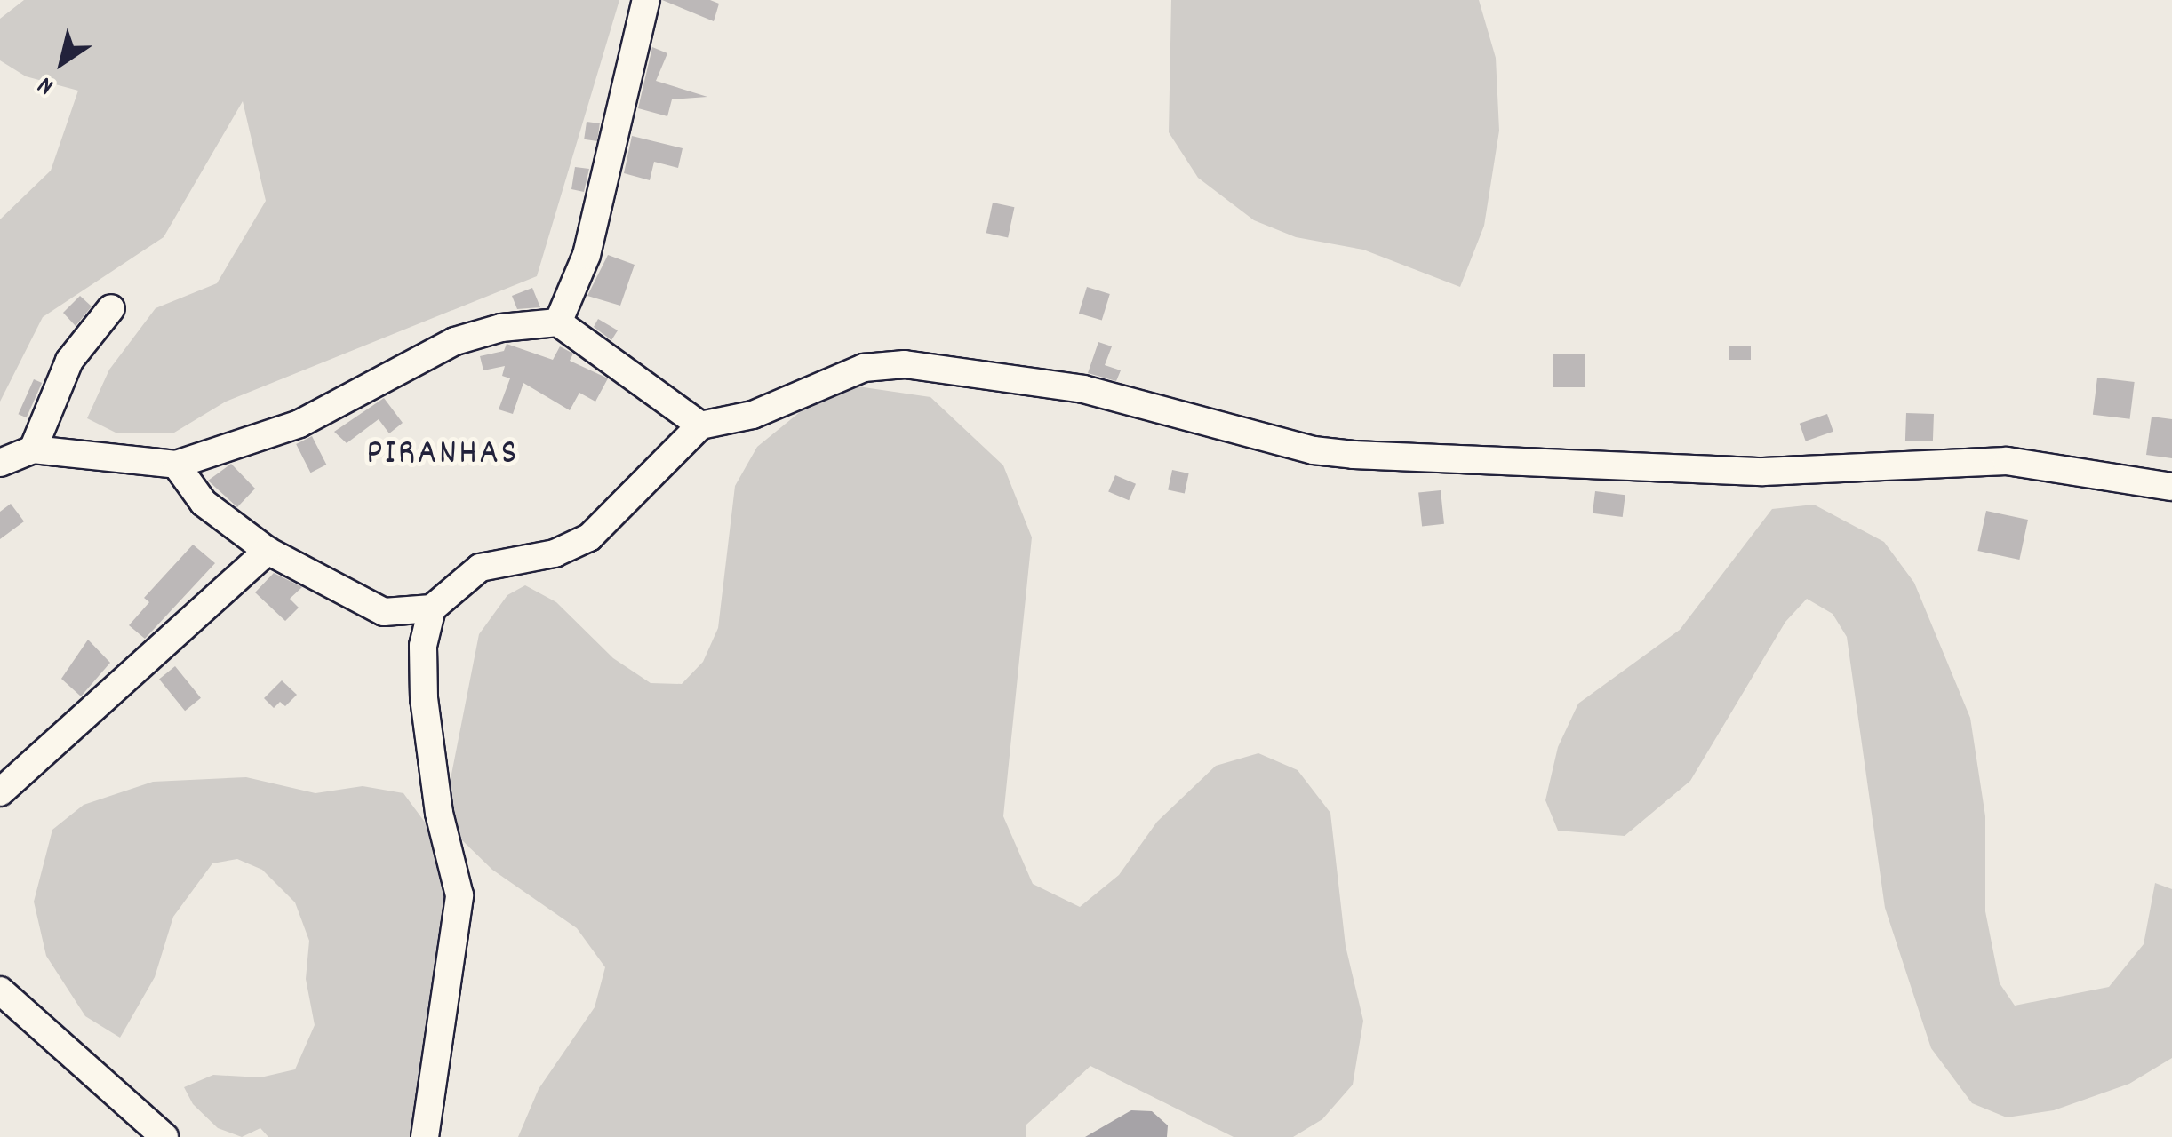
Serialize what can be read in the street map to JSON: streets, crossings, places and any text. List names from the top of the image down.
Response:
{
  "districts": ["PIRANHAS"],
  "north": "bottom left"
}
